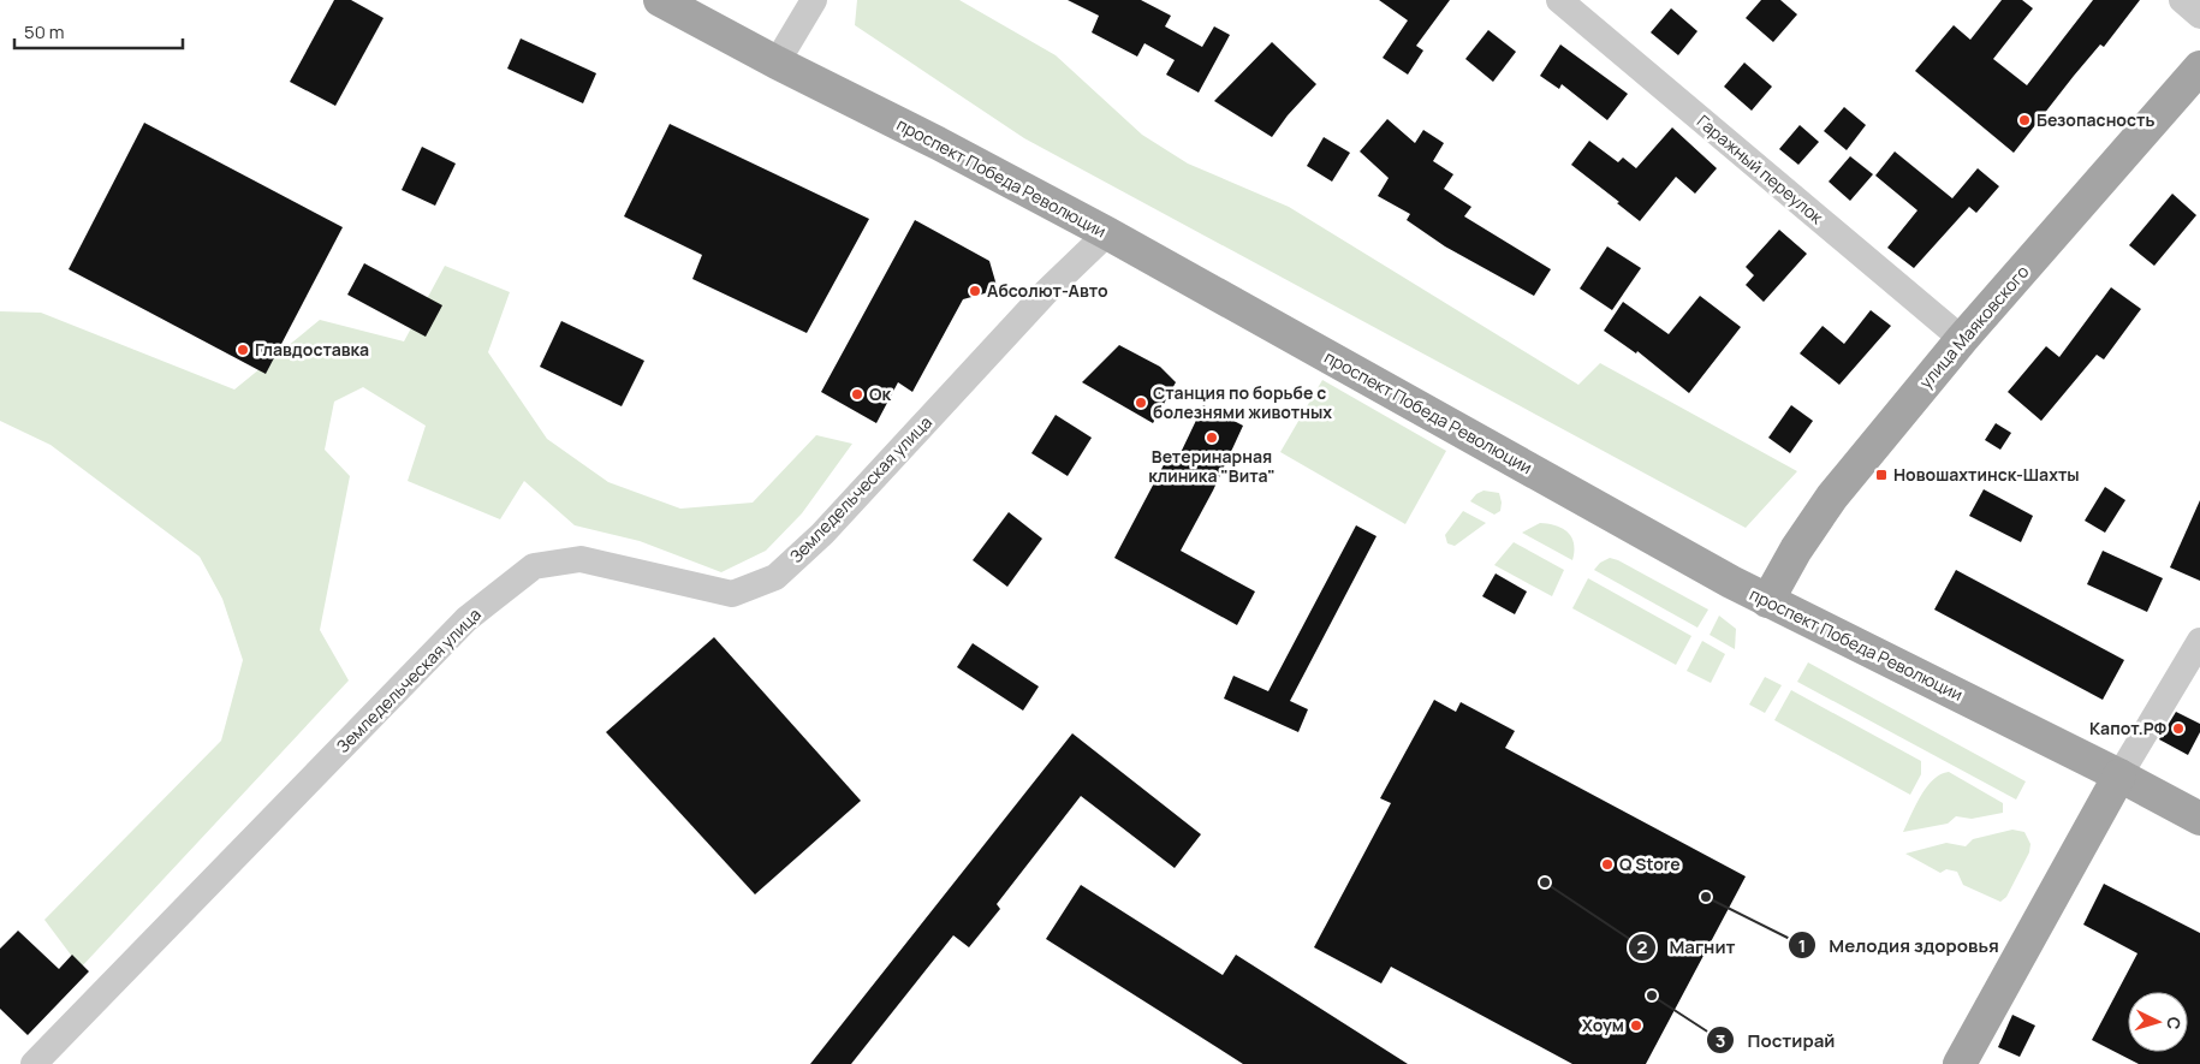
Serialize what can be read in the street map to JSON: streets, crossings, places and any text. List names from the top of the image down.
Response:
{
  "streets": {
    "main road": ["проспект Победа Революции", "улица Маяковского"],
    "street": ["Гаражный переулок", "Земледельческая улица"]
  },
  "crossings": [
    ["Гаражный переулок", "улица Маяковского"],
    ["проспект Победа Революции", "улица Маяковского"],
    ["проспект Победа Революции", "Земледельческая улица"]
  ],
  "places": {
    "other": [
      "Безопасность",
      "Абсолют-Авто",
      "Главдоставка",
      "Ок",
      "Станция по борьбе с болезнями животных",
      "Ветеринарная клиника \"Вита\"",
      "Капот.РФ",
      "Q Store",
      "Магнит",
      "Мелодия здоровья",
      "Постирай",
      "Хоум"
    ],
    "transit": ["Новошахтинск-Шахты"]
  },
  "scale_bar": "50 m",
  "north": "right"
}
